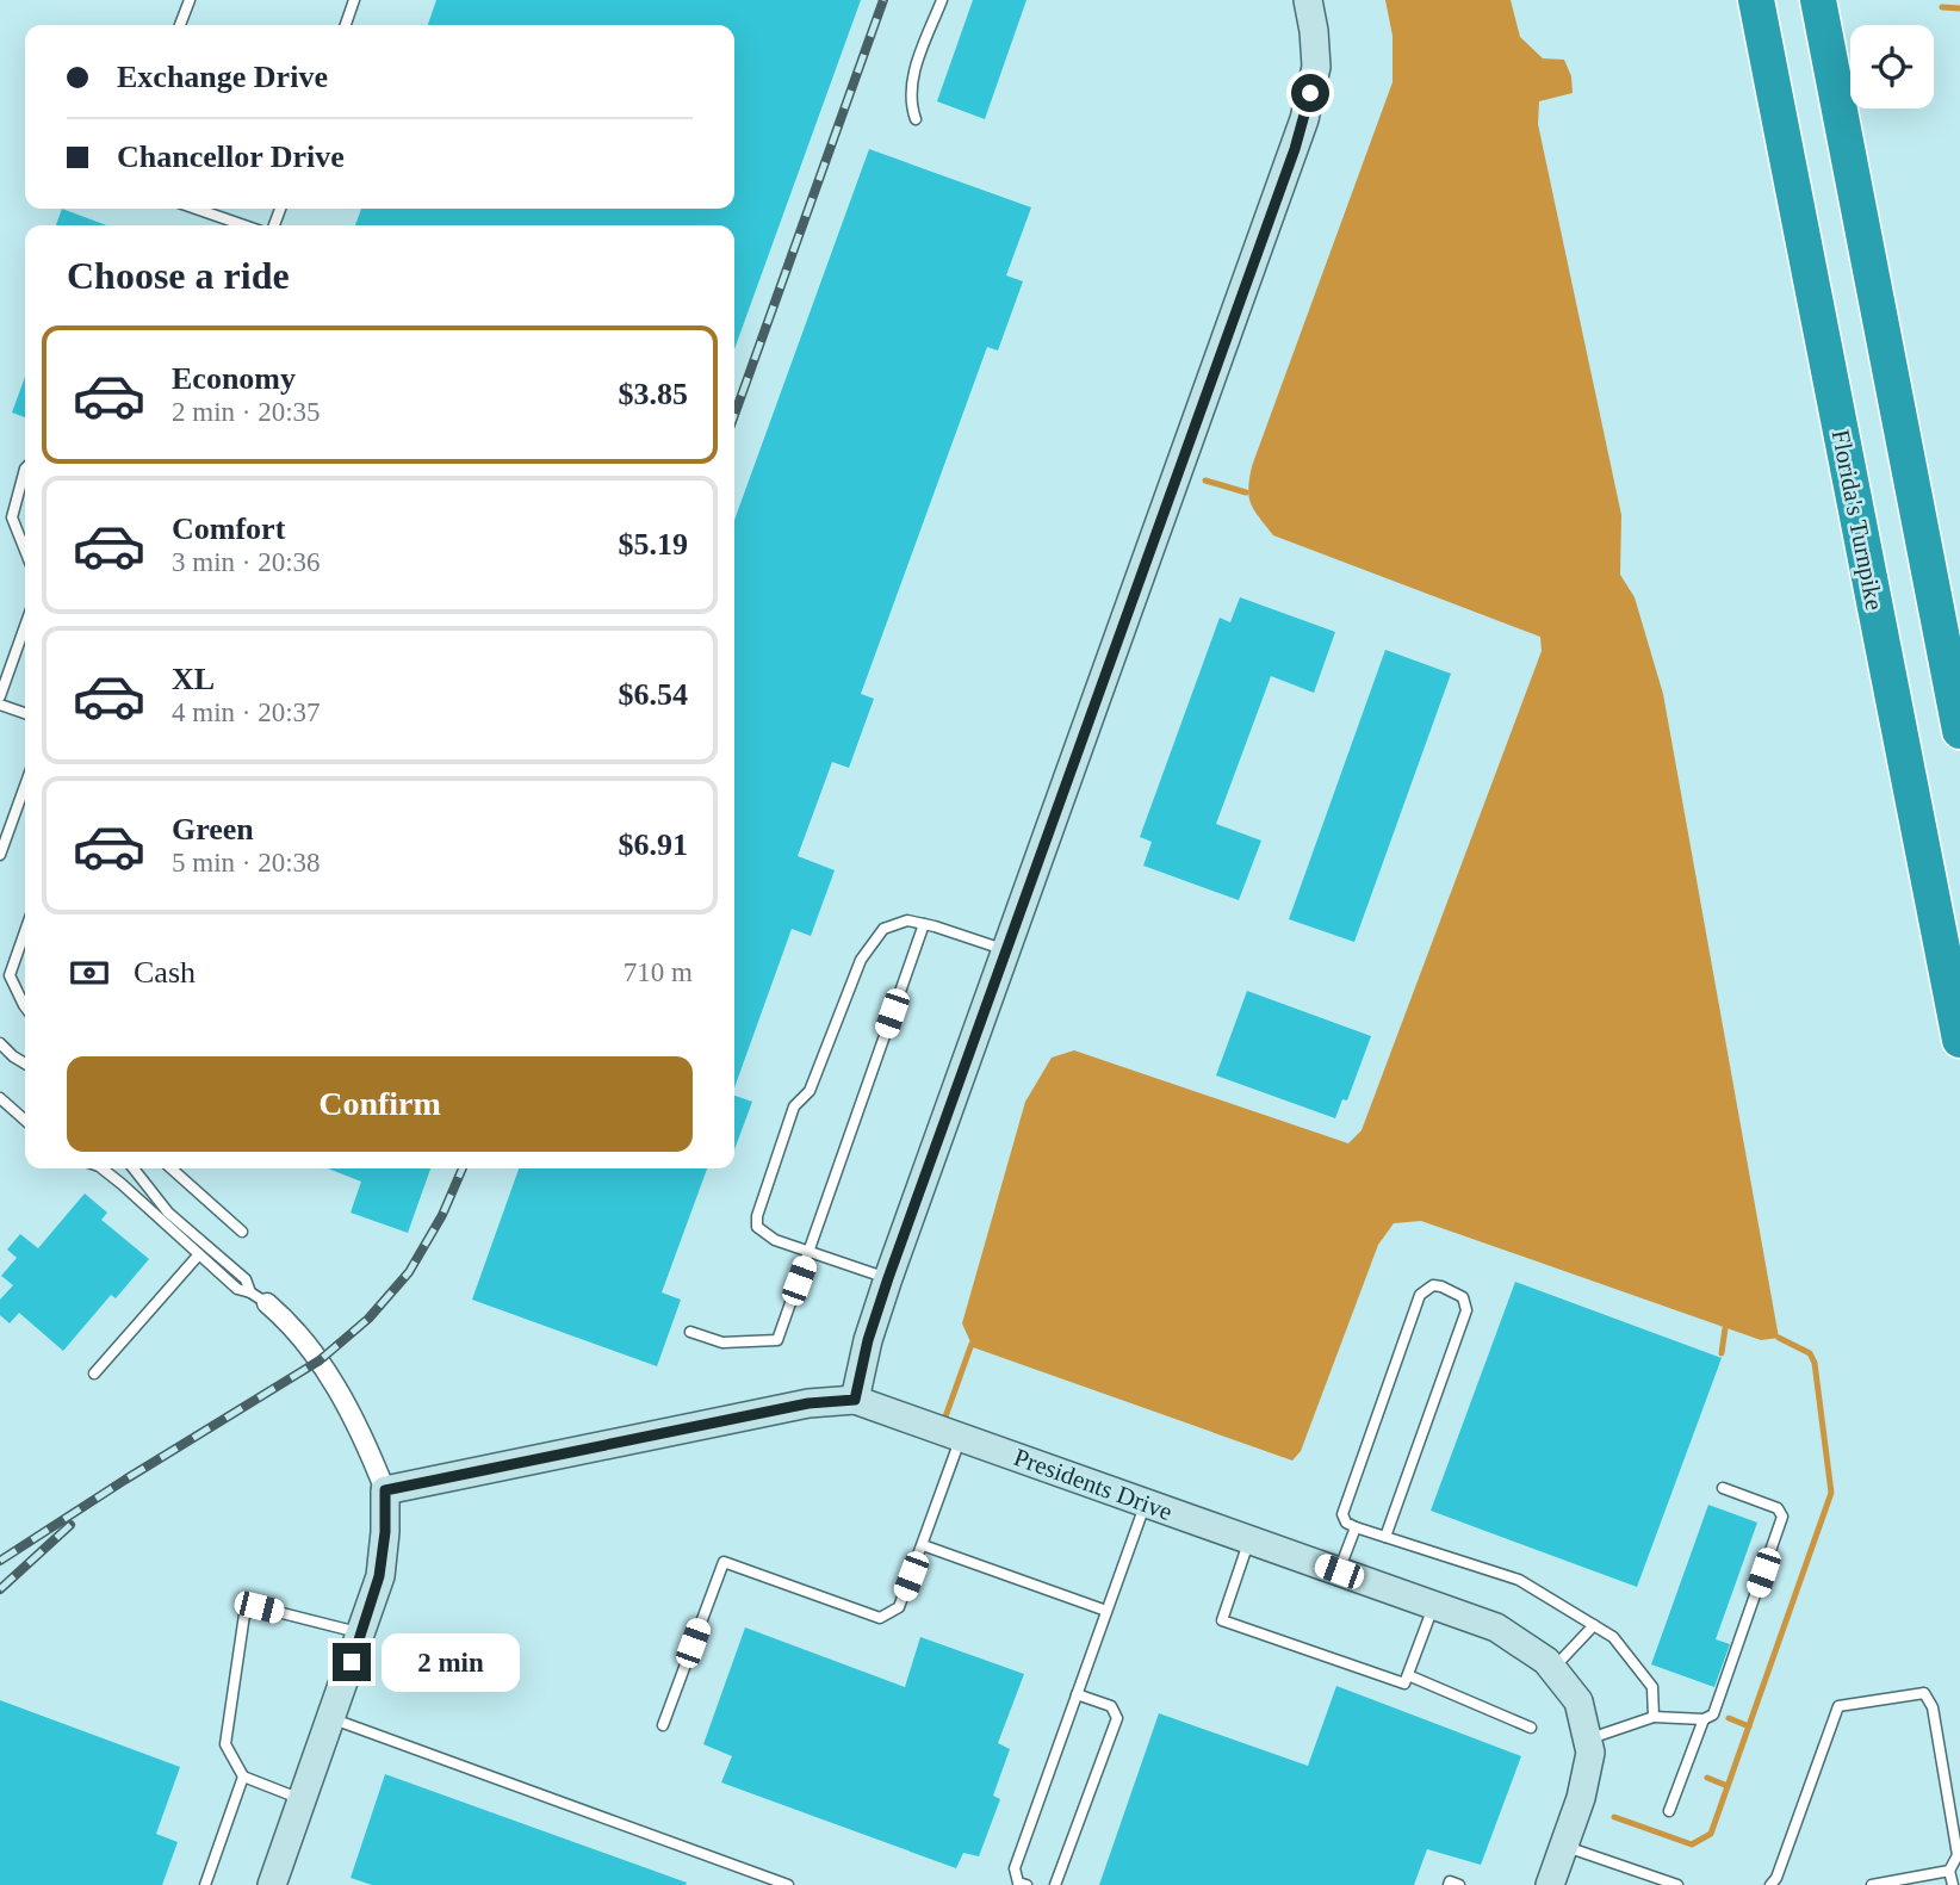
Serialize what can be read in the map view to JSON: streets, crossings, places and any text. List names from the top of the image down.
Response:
{
  "streets": {
    "highway": ["Florida's Turnpike"],
    "street": ["Presidents Drive"]
  },
  "page": {
    "banner": ["Exchange Drive", "Chancellor Drive"],
    "heading": "Choose a ride",
    "list": [
      {
        "name": "Economy",
        "note": "2 min · 20:35",
        "value": "$3.85"
      },
      {
        "name": "Comfort",
        "note": "3 min · 20:36",
        "value": "$5.19"
      },
      {
        "name": "XL",
        "note": "4 min · 20:37",
        "value": "$6.54"
      },
      {
        "name": "Green",
        "note": "5 min · 20:38",
        "value": "$6.91"
      }
    ],
    "pay": ["Cash", "710 m"],
    "buttons": "Confirm",
    "bubble": "2 min"
  }
}
